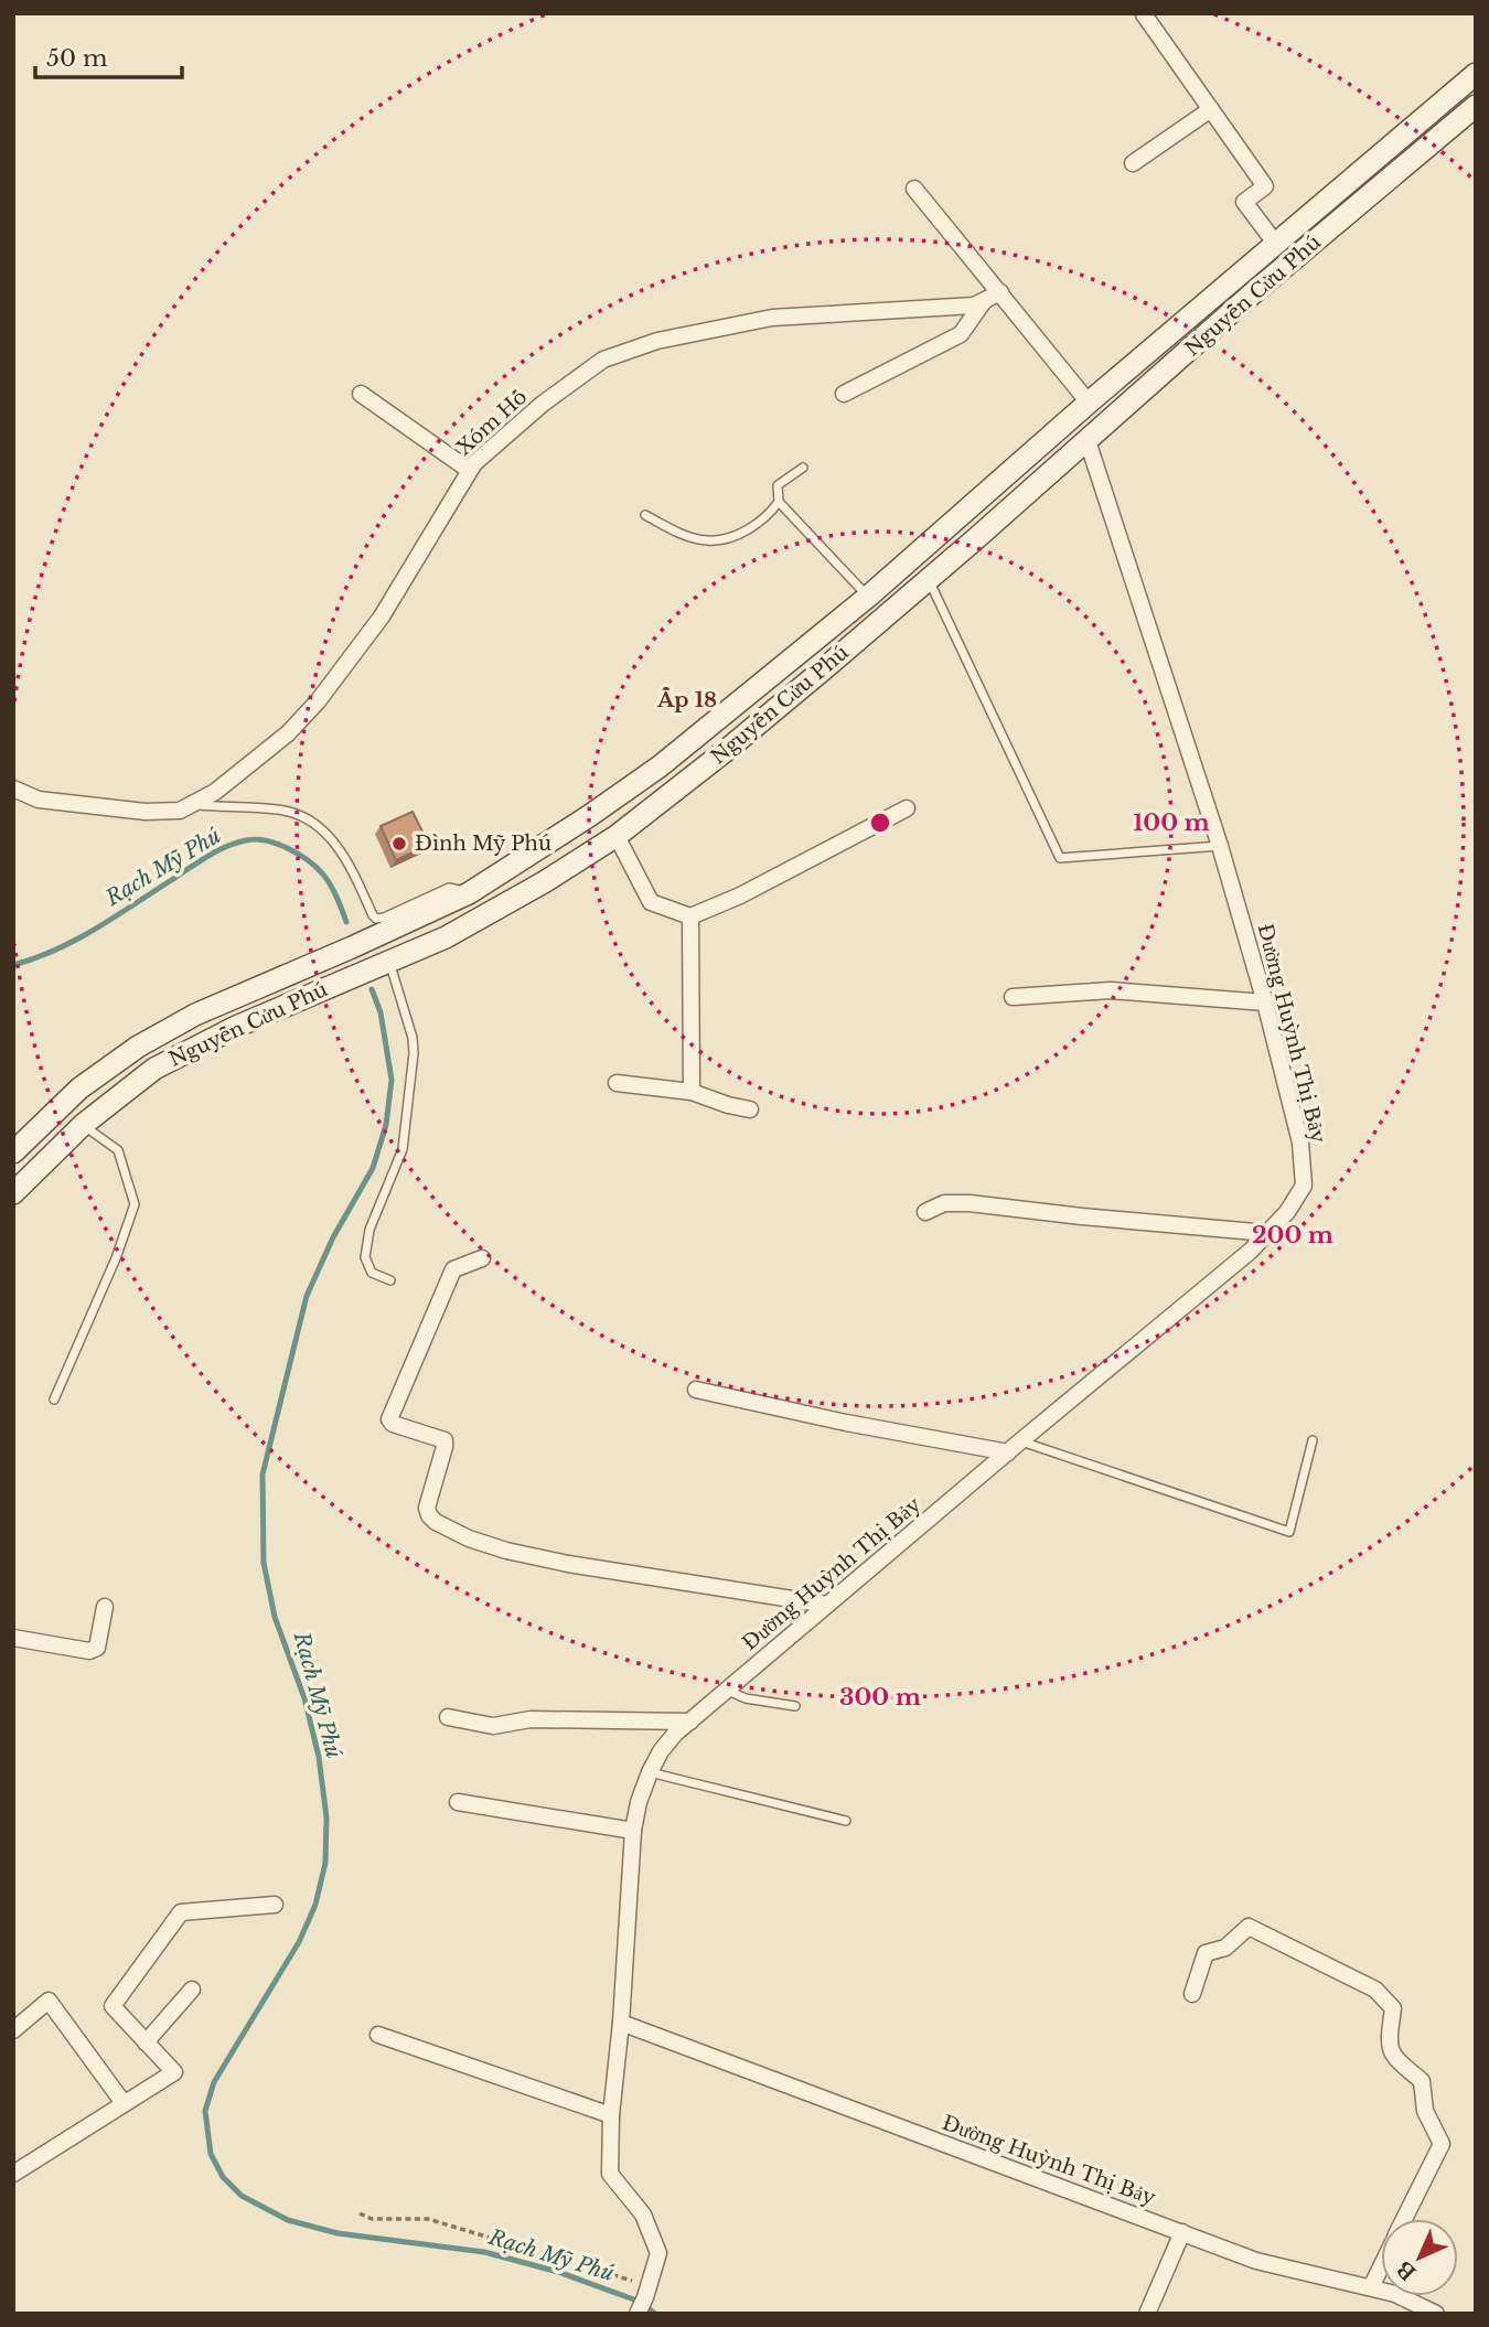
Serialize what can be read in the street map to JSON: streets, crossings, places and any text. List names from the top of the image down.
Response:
{
  "streets": {
    "main road": ["Nguyễn Cửu Phú"],
    "street": ["Xóm Hố", "Đường Huỳnh Thị Bảy"]
  },
  "crossings": [
    ["Nguyễn Cửu Phú", "Đường Huỳnh Thị Bảy"]
  ],
  "districts": ["Ấp 18"],
  "water": ["Rạch Mỹ Phú"],
  "places": ["Đình Mỹ Phú"],
  "scale_bar": "50 m",
  "north": "bottom left",
  "rings": ["100 m", "200 m", "300 m"]
}
